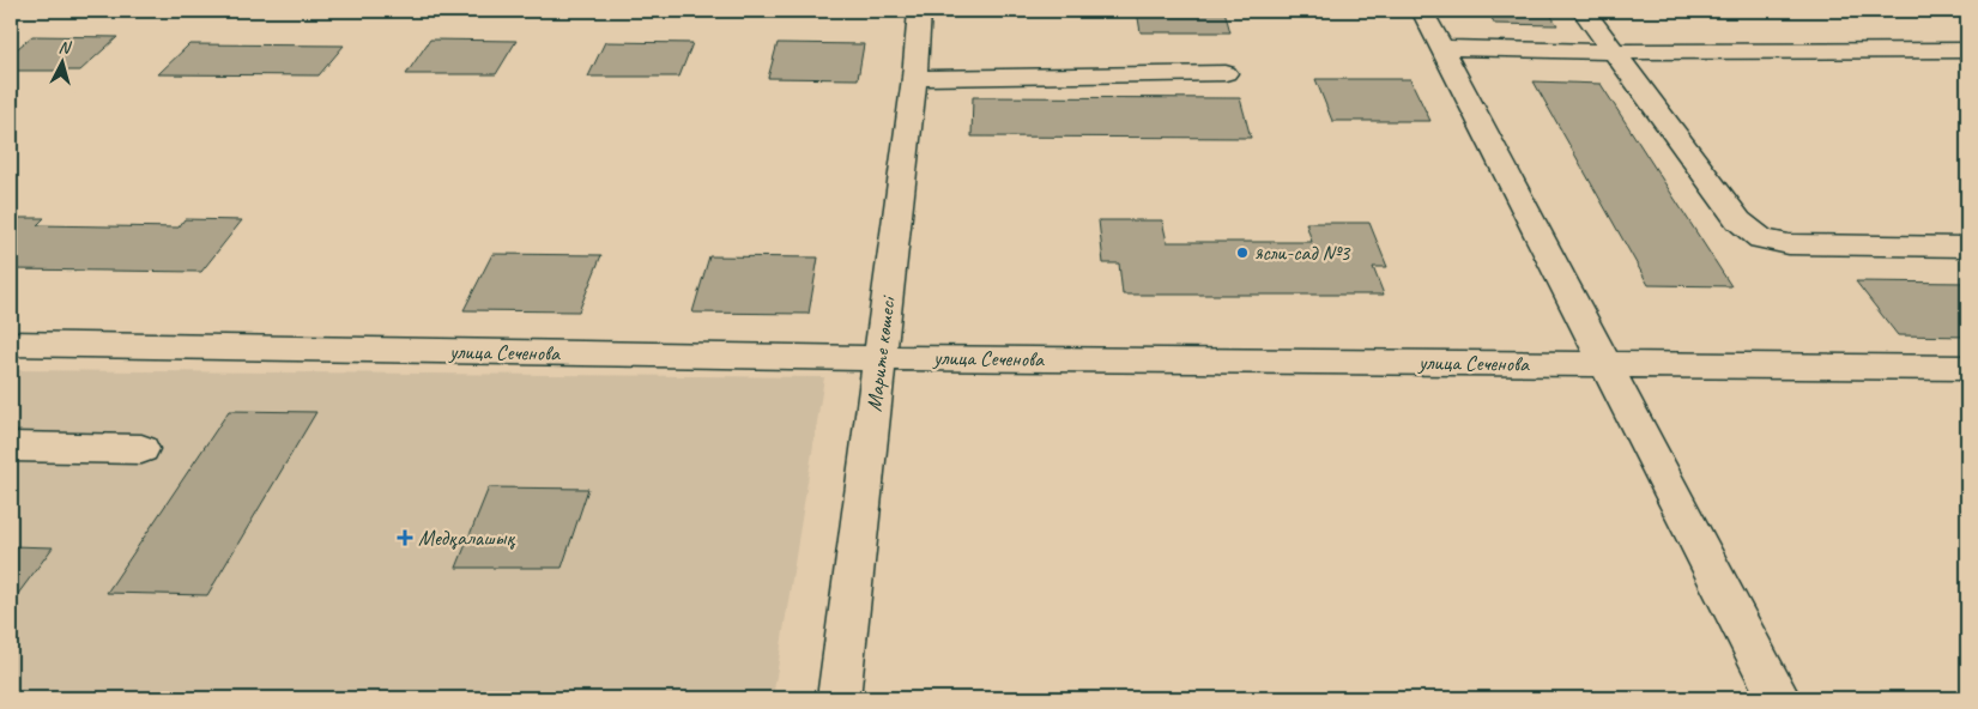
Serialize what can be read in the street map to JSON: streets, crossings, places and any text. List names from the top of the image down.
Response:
{
  "streets": {
    "street": ["улица Сеченова", "Марите көшесі"]
  },
  "crossings": [
    ["улица Сеченова", "Марите көшесі"]
  ],
  "places": {
    "other": ["ясли-сад №3"],
    "health": ["Медқалашық"]
  },
  "north": "top"
}
